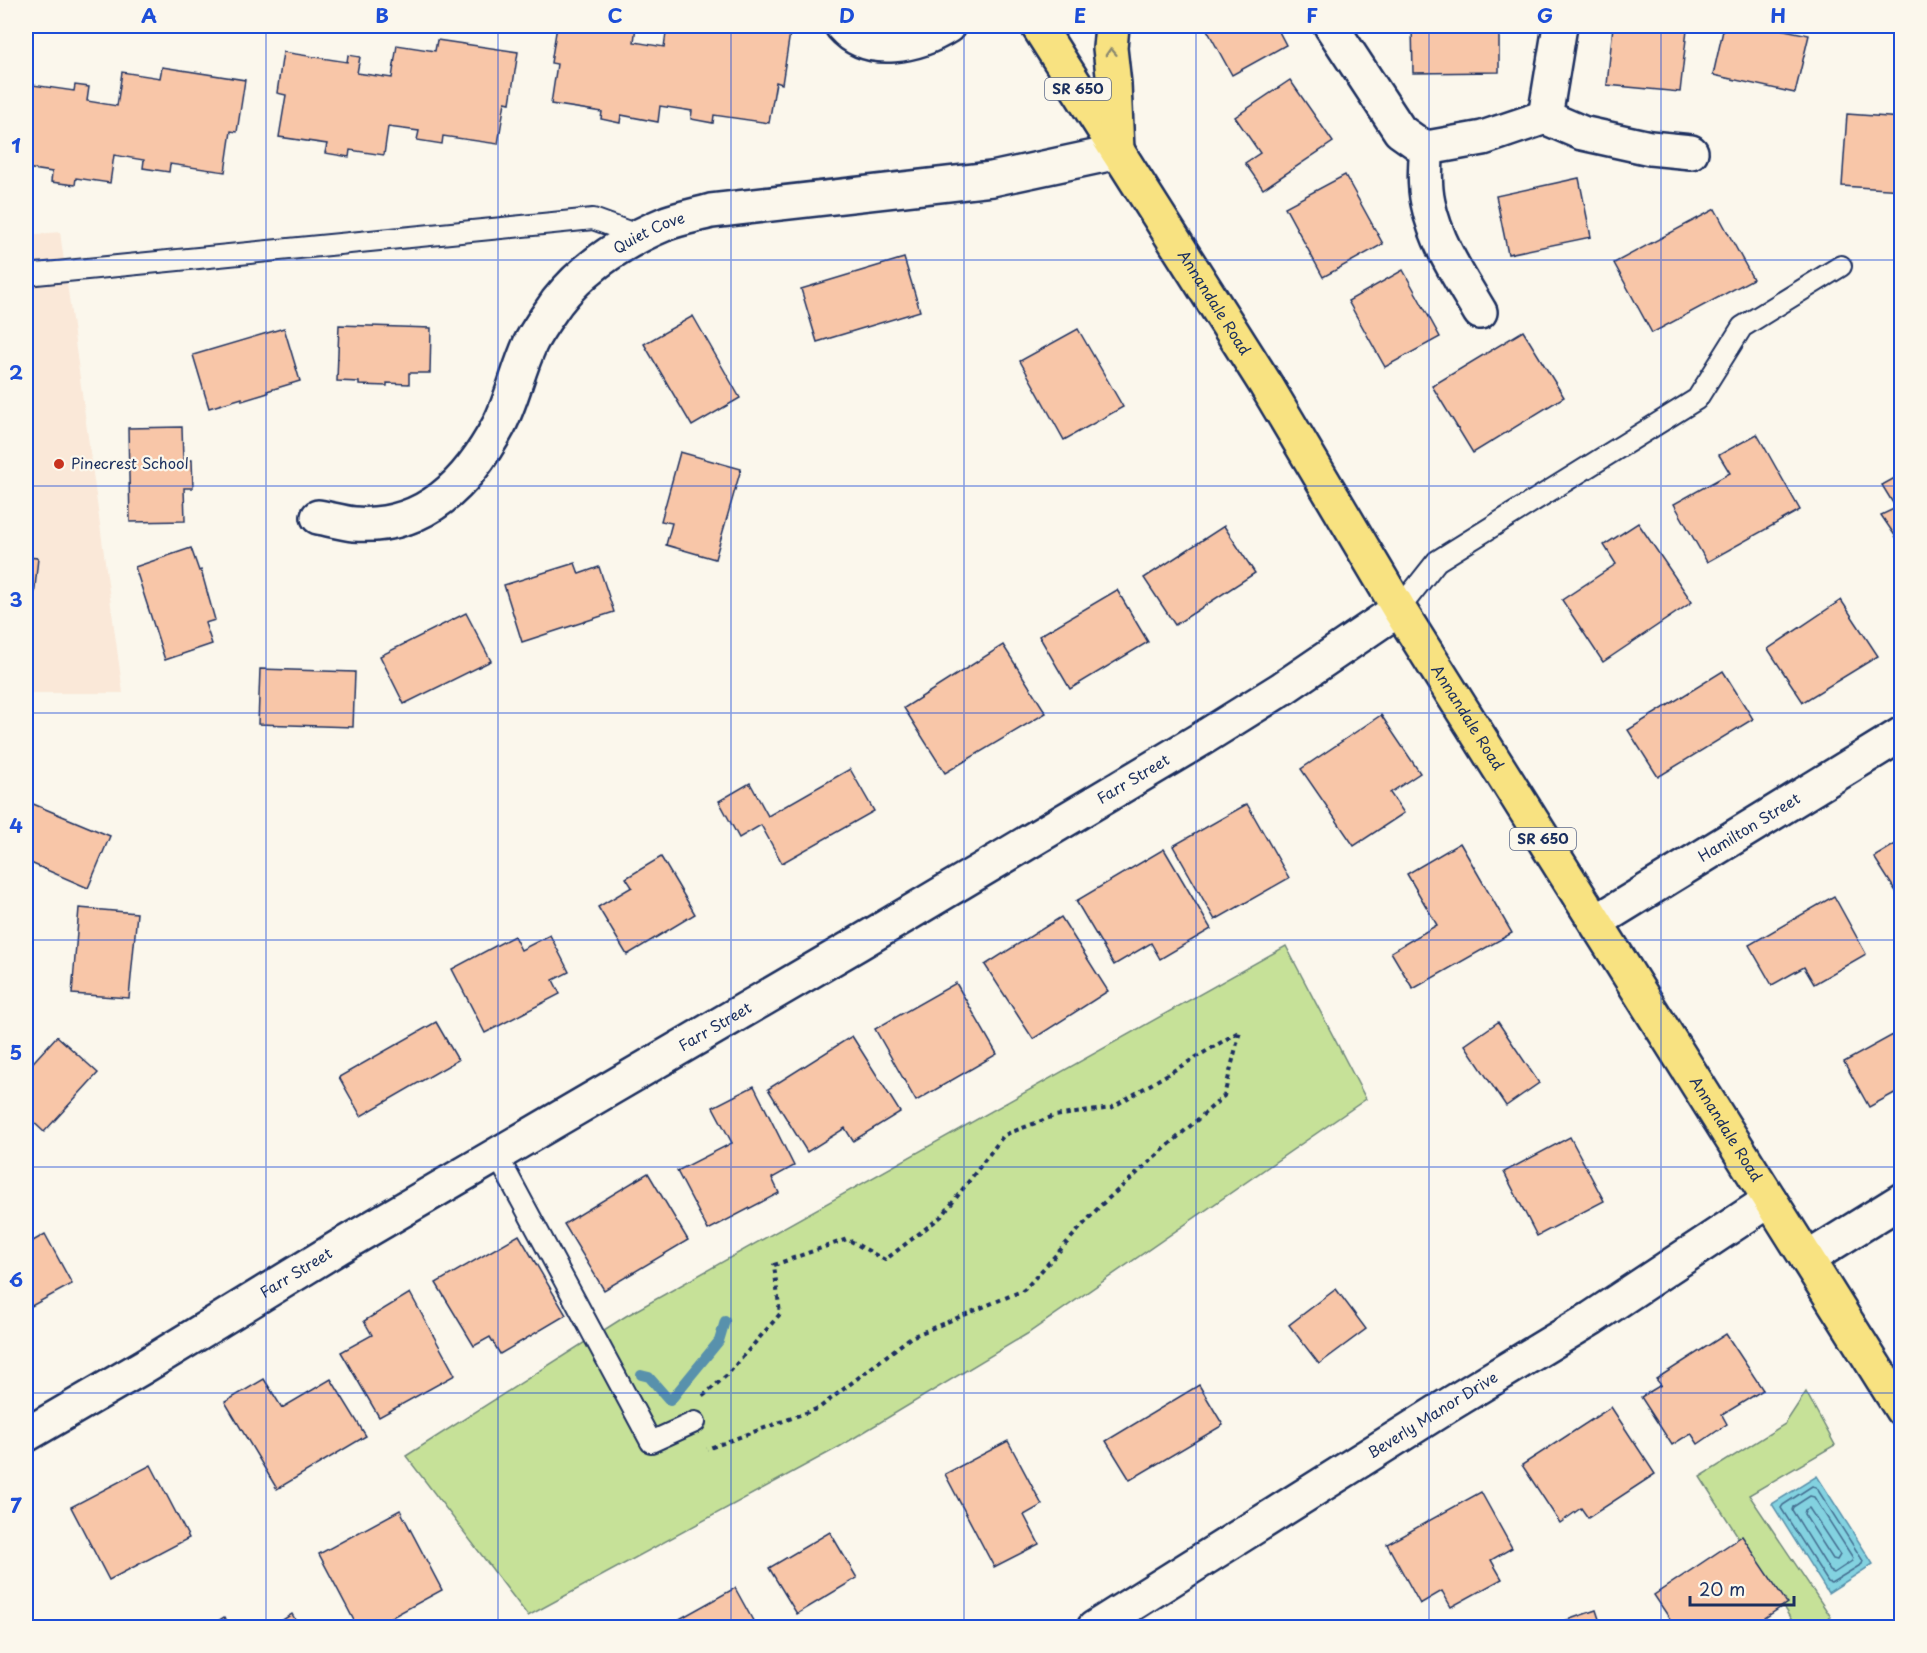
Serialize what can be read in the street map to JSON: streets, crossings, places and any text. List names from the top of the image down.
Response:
{
  "streets": {
    "main road": ["SR 650", "Annandale Road"],
    "street": [
      "Quiet Cove",
      "Farr Street",
      "Hamilton Street",
      "Beverly Manor Drive"
    ]
  },
  "crossings": [
    ["Quiet Cove", "Annandale Road"],
    ["Annandale Road", "Farr Street"],
    ["Annandale Road", "Hamilton Street"],
    ["Annandale Road", "Beverly Manor Drive"]
  ],
  "places": ["Pinecrest School"],
  "scale_bar": "20 m",
  "grid": {
    "columns": [
      "A",
      "B",
      "C",
      "D",
      "E",
      "F",
      "G",
      "H"
    ],
    "rows": [
      "1",
      "2",
      "3",
      "4",
      "5",
      "6",
      "7"
    ]
  }
}
